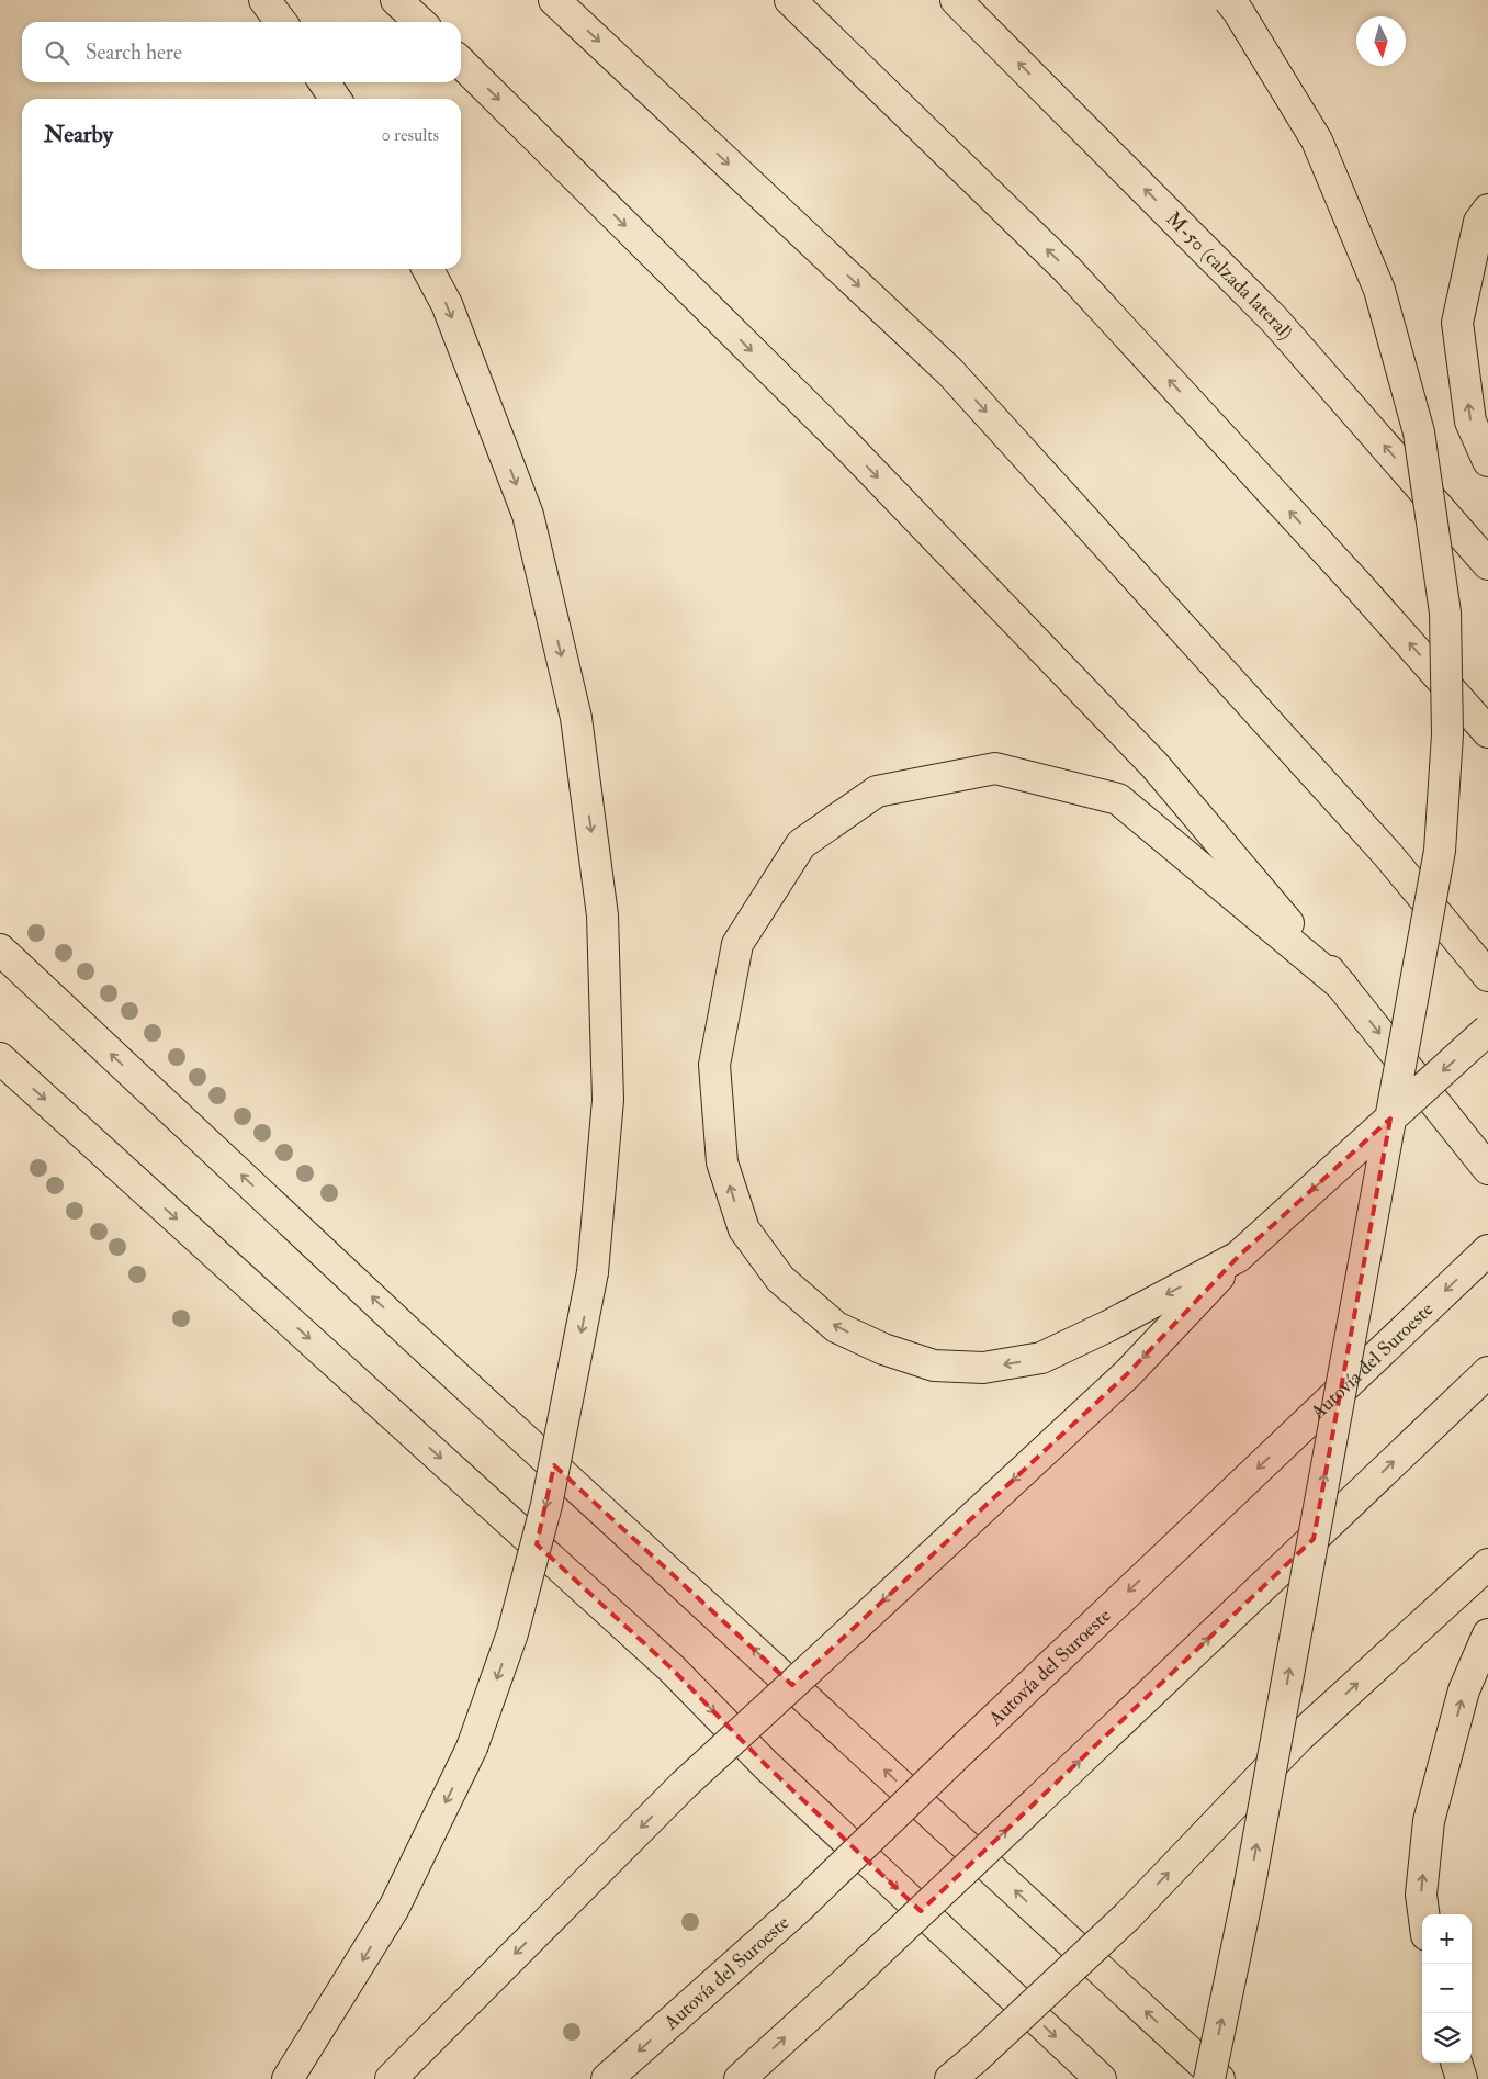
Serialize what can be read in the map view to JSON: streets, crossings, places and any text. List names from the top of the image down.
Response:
{
  "streets": {
    "highway": ["M-50 (calzada lateral)", "Autovía del Suroeste"]
  },
  "north": "bottom",
  "page": {
    "search": "Search here",
    "heading": ["Nearby", "0 results"],
    "map_buttons": ["+", "−"]
  }
}
